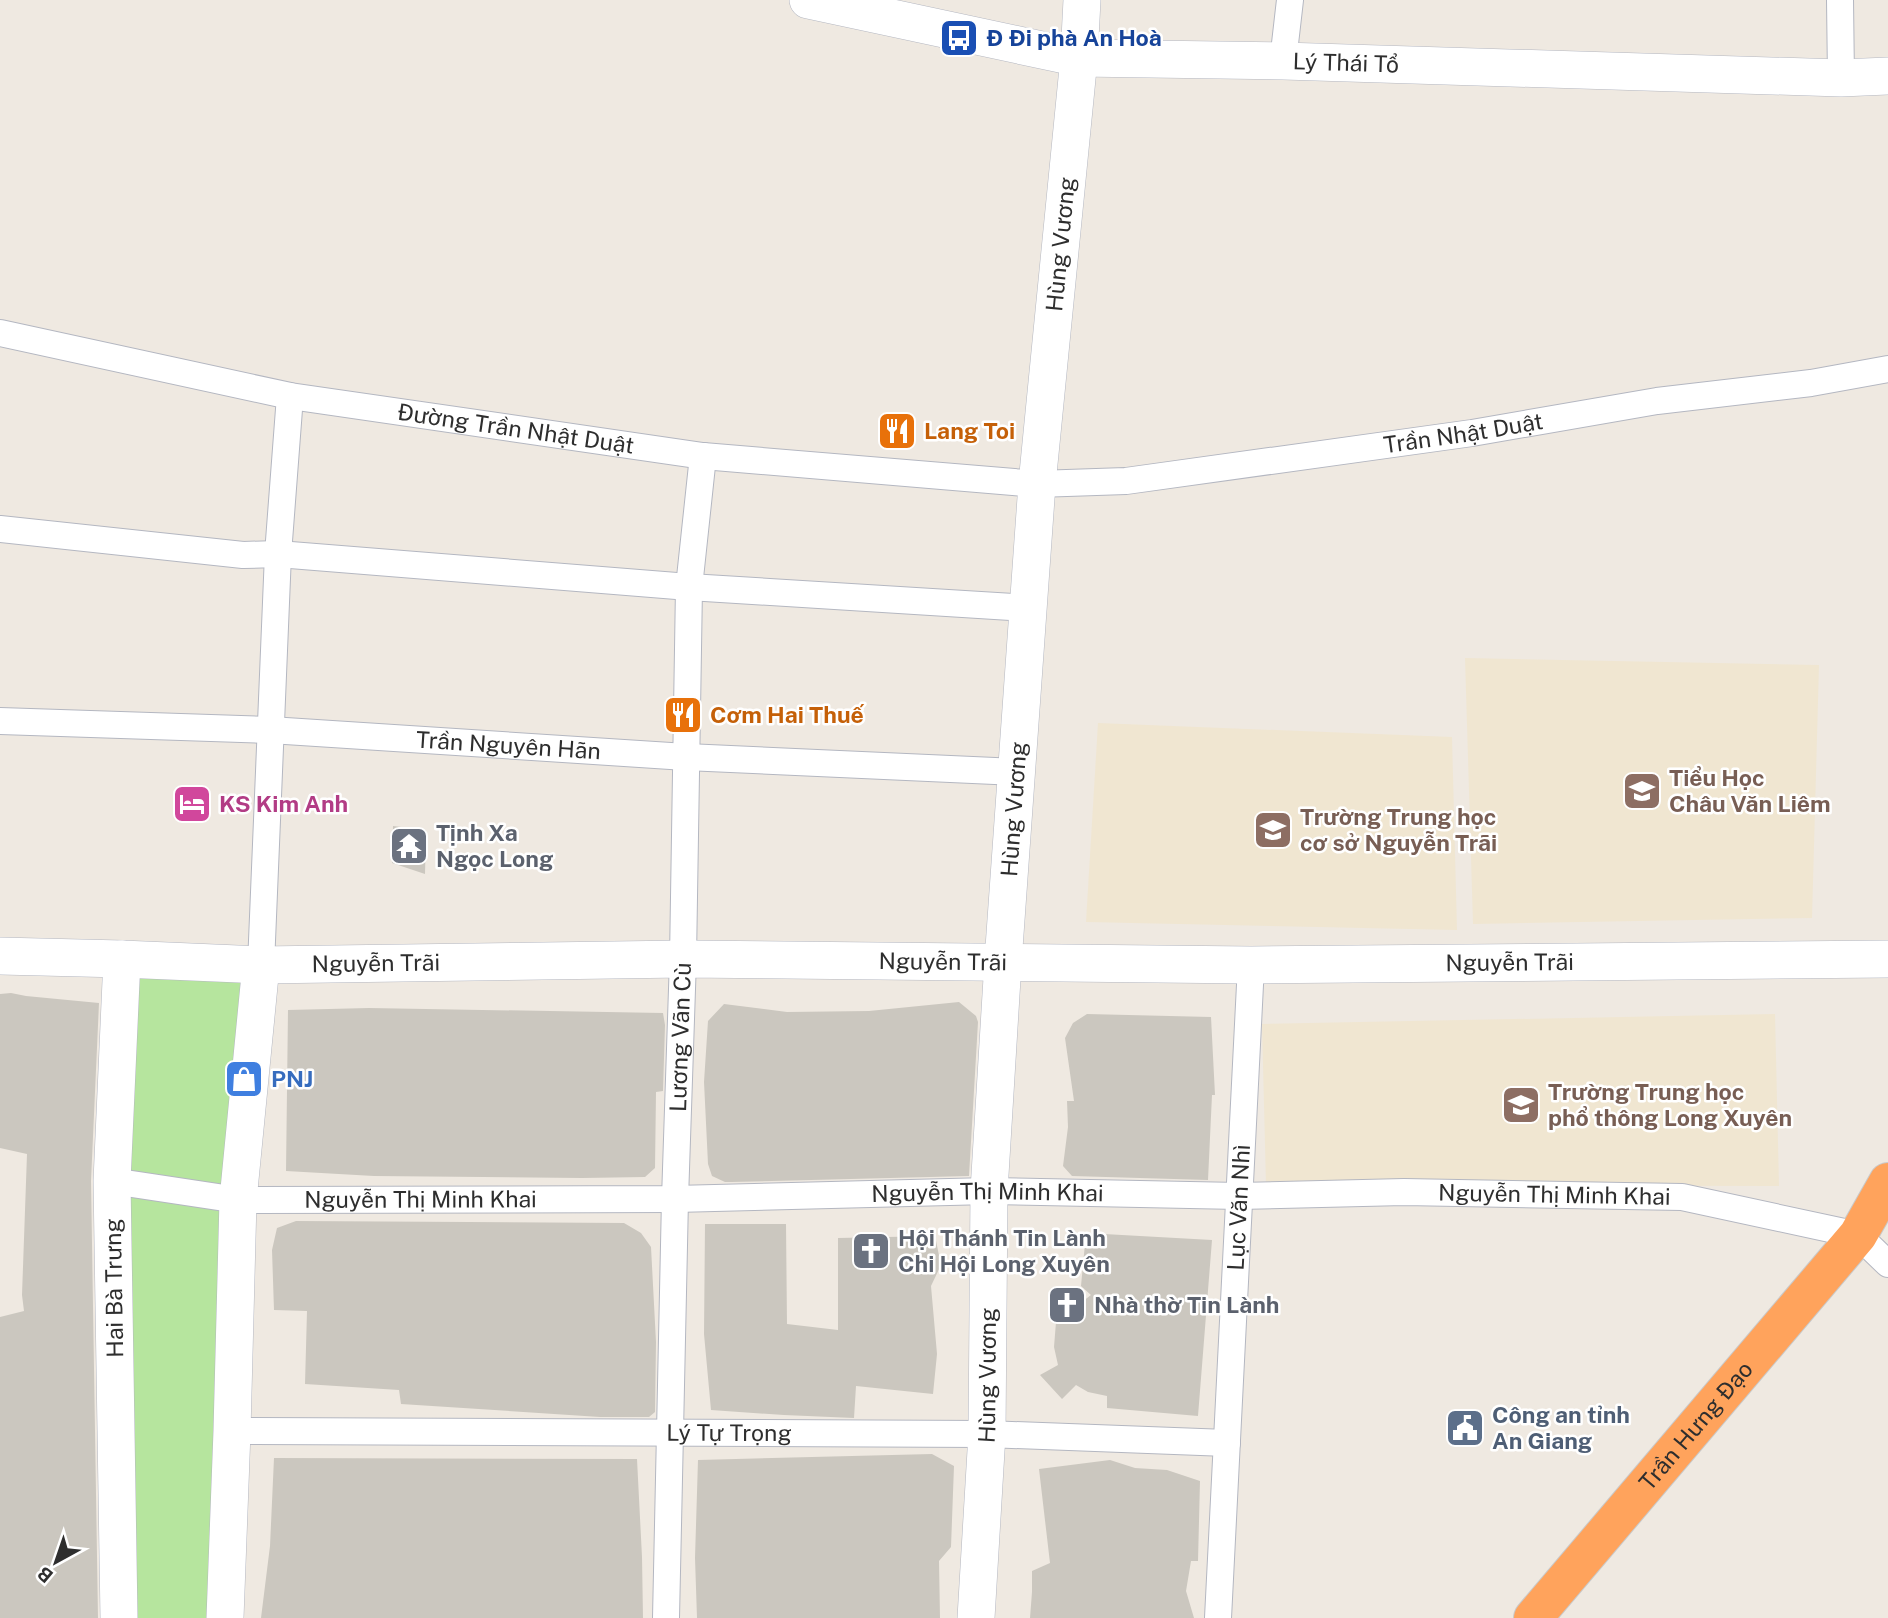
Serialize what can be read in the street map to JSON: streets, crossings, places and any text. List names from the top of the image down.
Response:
{
  "streets": {
    "highway": ["Trần Hưng Đạo"],
    "street": [
      "Lý Thái Tổ",
      "Hùng Vương",
      "Đường Trần Nhật Duật",
      "Trần Nhật Duật",
      "Trần Nguyên Hãn",
      "Nguyễn Trãi",
      "Lương Vãn Cù",
      "Nguyễn Thị Minh Khai",
      "Lục Văn Nhì",
      "Hai Bà Trưng",
      "Lý Tự Trọng"
    ]
  },
  "crossings": [
    ["Lý Thái Tổ", "Hùng Vương"],
    ["Hùng Vương", "Đường Trần Nhật Duật"],
    ["Hùng Vương", "Trần Nhật Duật"],
    ["Hùng Vương", "Trần Nguyên Hãn"],
    ["Hùng Vương", "Nguyễn Trãi"],
    ["Hùng Vương", "Nguyễn Thị Minh Khai"],
    ["Hùng Vương", "Lý Tự Trọng"],
    ["Đường Trần Nhật Duật", "Trần Nhật Duật"],
    ["Đường Trần Nhật Duật", "Lương Vãn Cù"],
    ["Trần Nguyên Hãn", "Lương Vãn Cù"],
    ["Nguyễn Trãi", "Lương Vãn Cù"],
    ["Nguyễn Trãi", "Lục Văn Nhì"],
    ["Nguyễn Trãi", "Hai Bà Trưng"],
    ["Lương Vãn Cù", "Nguyễn Thị Minh Khai"],
    ["Lương Vãn Cù", "Lý Tự Trọng"],
    ["Nguyễn Thị Minh Khai", "Lục Văn Nhì"],
    ["Nguyễn Thị Minh Khai", "Hai Bà Trưng"],
    ["Nguyễn Thị Minh Khai", "Trần Hưng Đạo"],
    ["Lục Văn Nhì", "Lý Tự Trọng"]
  ],
  "places": {
    "bus stop": ["Đ Đi phà An Hoà"],
    "restaurant": ["Lang Toi", "Cơm Hai Thuế"],
    "school or university": ["Tiểu Học Châu Văn Liêm", "Trường Trung học cơ sở Nguyễn Trãi", "Trường Trung học phổ thông Long Xuyên"],
    "hotel": ["KS Kim Anh"],
    "temple": ["Tịnh Xa Ngọc Long"],
    "shop": ["PNJ"],
    "church": ["Hội Thánh Tin Lành Chi Hội Long Xuyên", "Nhà thờ Tin Lành"],
    "public building": ["Công an tỉnh An Giang"]
  },
  "north": "bottom left"
}
